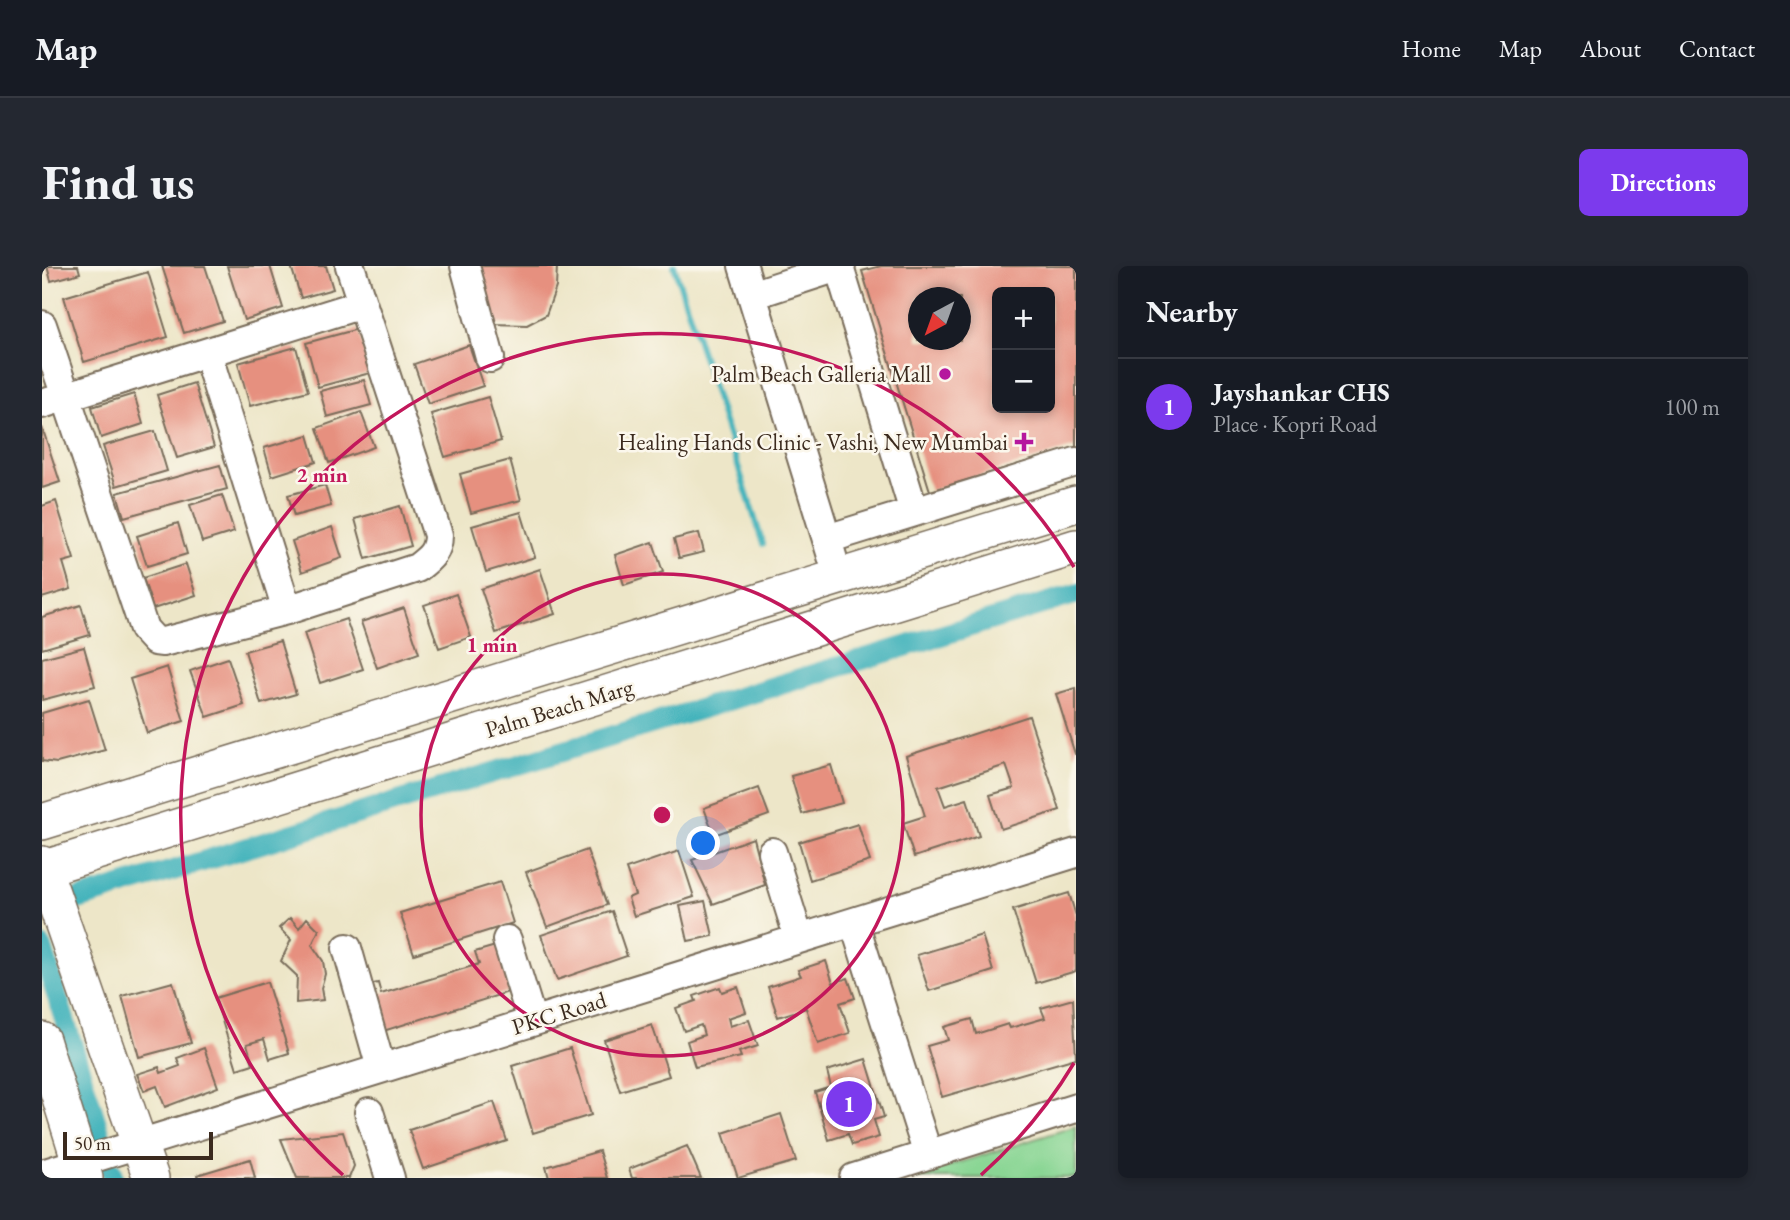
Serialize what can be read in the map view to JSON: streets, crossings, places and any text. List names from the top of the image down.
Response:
{
  "streets": {
    "main road": ["Palm Beach Marg"],
    "street": ["PKC Road"]
  },
  "places": {
    "other": ["Palm Beach Galleria Mall"],
    "health": ["Healing Hands Clinic - Vashi, New Mumbai"]
  },
  "scale_bar": "50 m",
  "north": "bottom left",
  "page": {
    "header": "Map",
    "nav": [
      "Home",
      "Map",
      "About",
      "Contact"
    ],
    "buttons": "Directions",
    "title": "Find us",
    "heading": "Nearby",
    "map_buttons": ["+", "−"],
    "list": [
      {
        "mark": "1",
        "name": "Jayshankar CHS",
        "note": "Place · Kopri Road",
        "value": "100 m"
      }
    ],
    "pins": "1",
    "scale": "50 m"
  },
  "rings": ["2 min", "1 min"]
}
